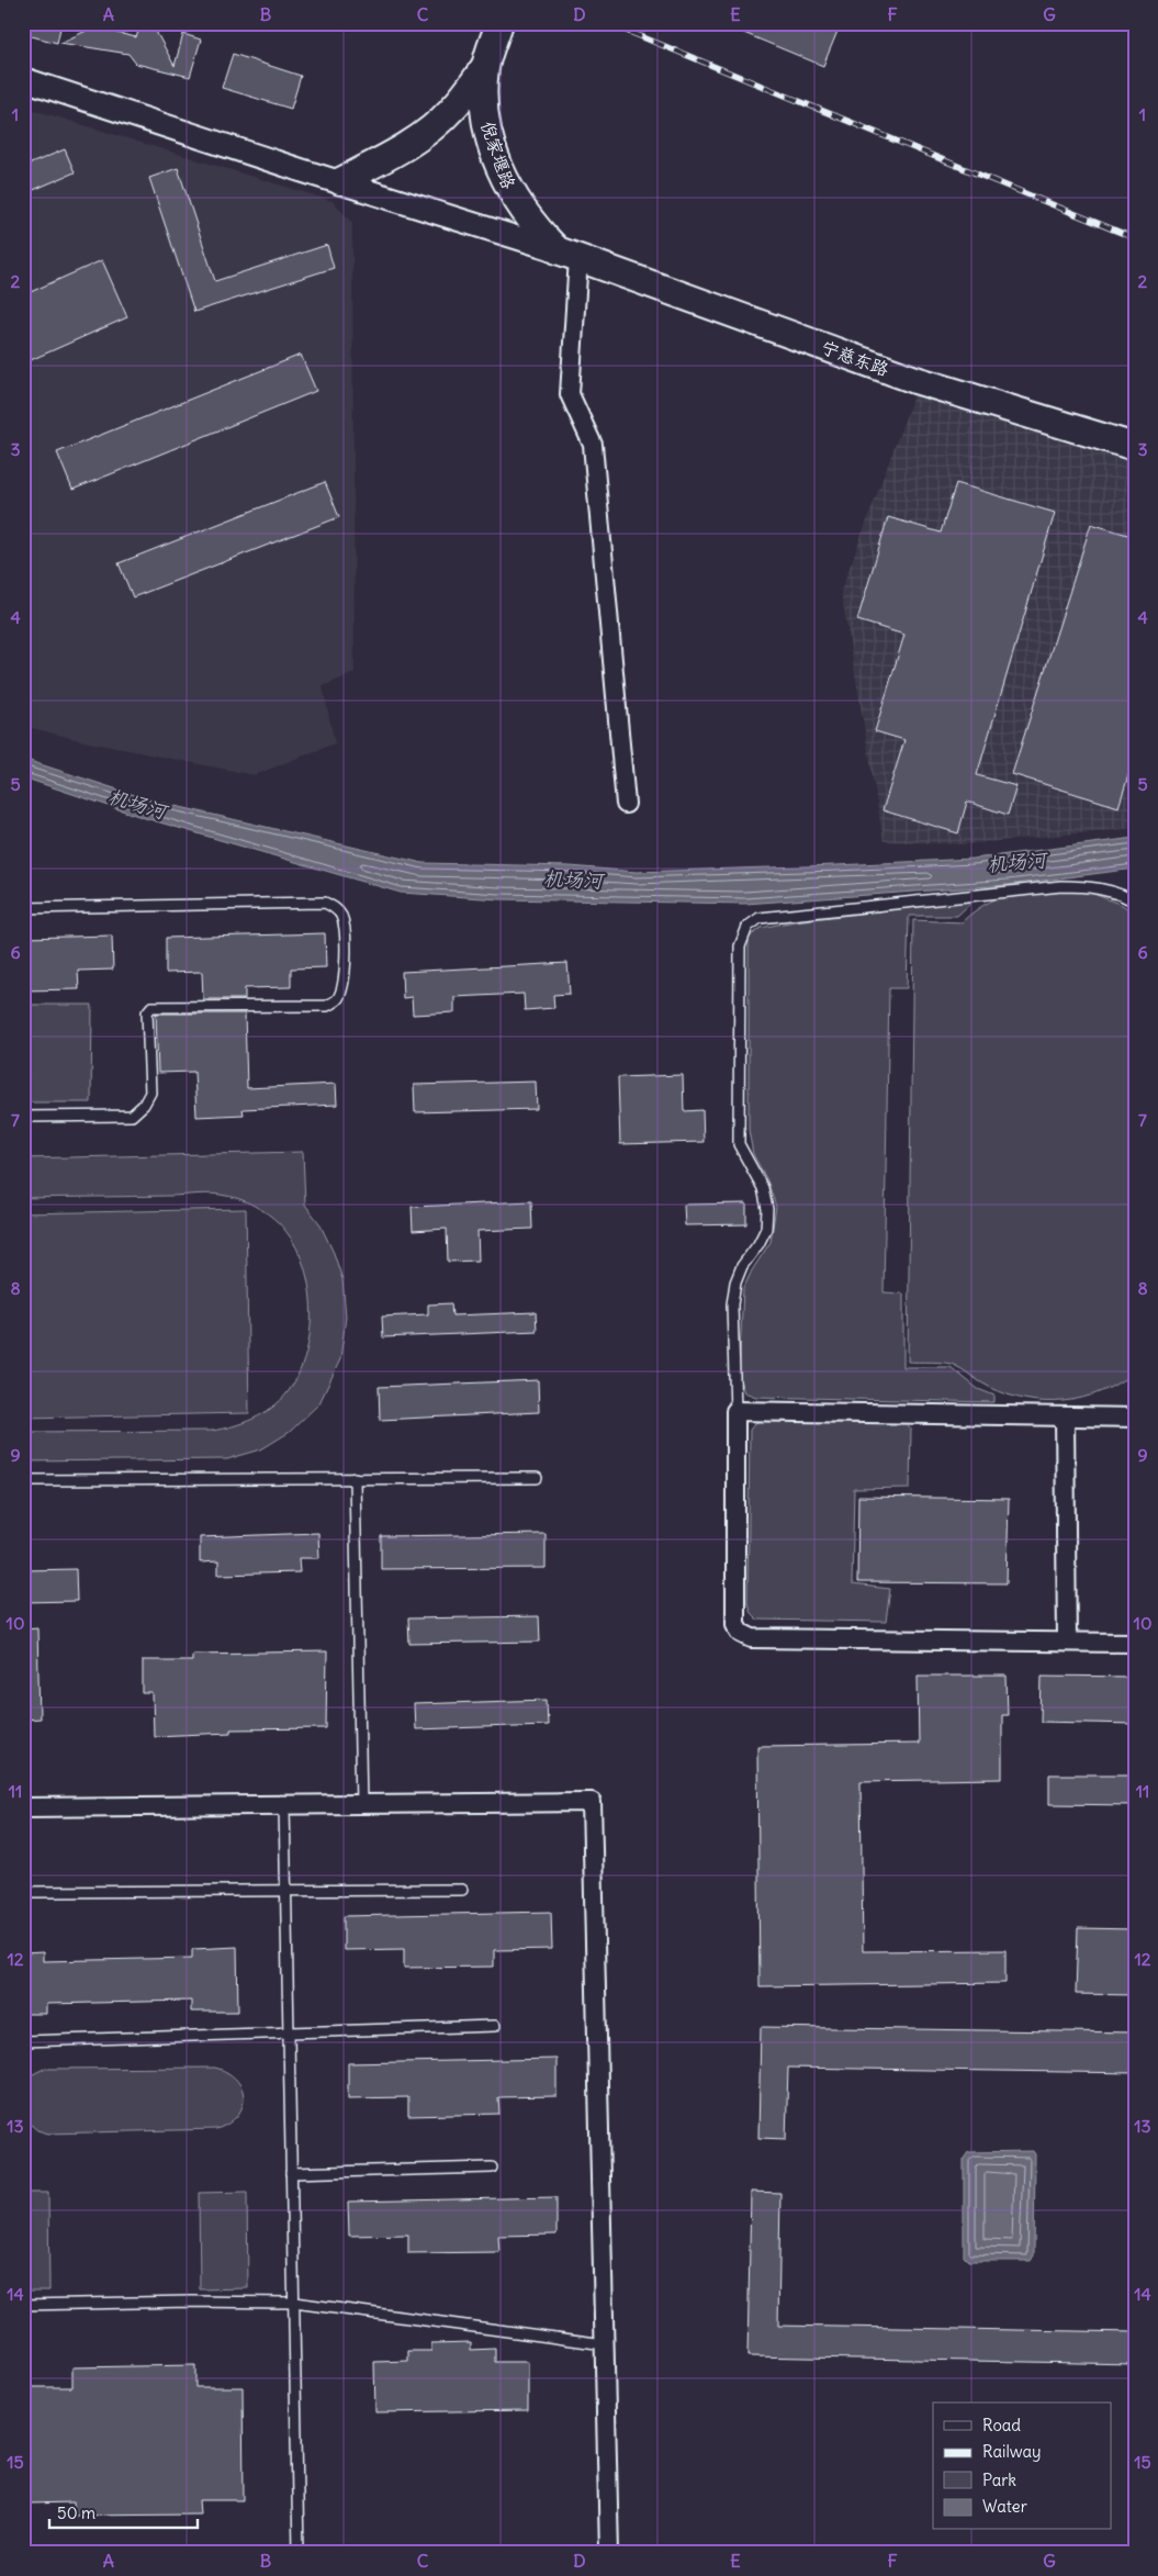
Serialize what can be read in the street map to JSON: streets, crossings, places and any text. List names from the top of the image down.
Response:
{
  "streets": {
    "main road": ["倪家堰路", "宁慈东路"]
  },
  "crossings": [
    ["倪家堰路", "宁慈东路"]
  ],
  "water": ["机场河"],
  "legend": [
    "Road",
    "Railway",
    "Park",
    "Water"
  ],
  "scale_bar": "50 m",
  "grid": {
    "columns": [
      "A",
      "B",
      "C",
      "D",
      "E",
      "F",
      "G"
    ],
    "rows": [
      "1",
      "2",
      "3",
      "4",
      "5",
      "6",
      "7",
      "8",
      "9",
      "10",
      "11",
      "12",
      "13",
      "14",
      "15"
    ]
  }
}
